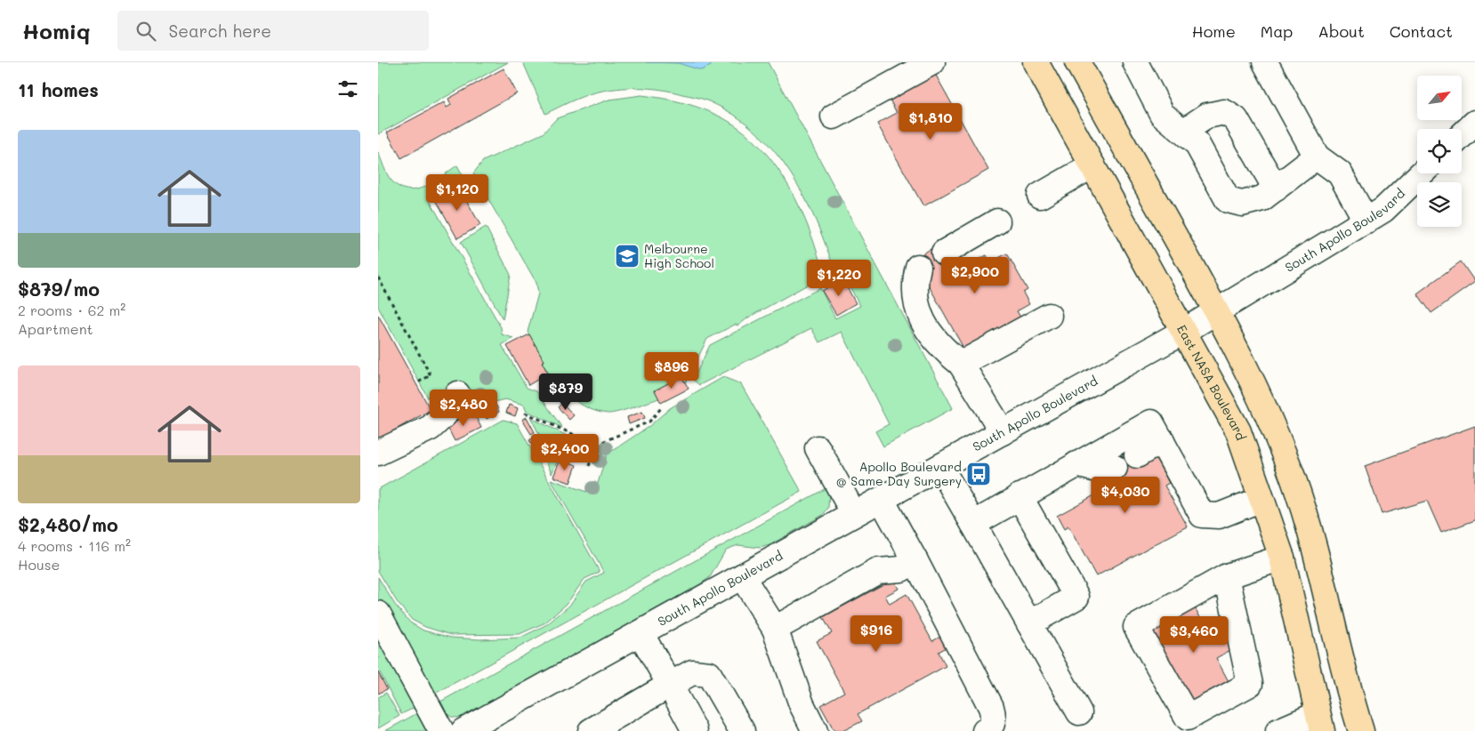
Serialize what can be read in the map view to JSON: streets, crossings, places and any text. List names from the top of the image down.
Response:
{
  "streets": {
    "main road": ["East NASA Boulevard"],
    "street": ["South Apollo Boulevard"]
  },
  "crossings": [
    ["South Apollo Boulevard", "East NASA Boulevard"]
  ],
  "places": {
    "school or university": ["Melbourne High School"],
    "bus stop": ["Apollo Boulevard @ Same Day Surgery"]
  },
  "north": "top right",
  "page": {
    "header": "Homiq",
    "search": "Search here",
    "nav": [
      "Home",
      "Map",
      "About",
      "Contact"
    ],
    "heading": "11 homes",
    "price": [
      "$1,810",
      "$1,120",
      "$2,900",
      "$1,220",
      "$896",
      "$879",
      "$2,480",
      "$2,400",
      "$4,030",
      "$916",
      "$3,460"
    ],
    "list": [
      {
        "name": "$879/mo",
        "note": "2 rooms · 62 m² · Apartment"
      },
      {
        "name": "$2,480/mo",
        "note": "4 rooms · 116 m² · House"
      }
    ]
  }
}
